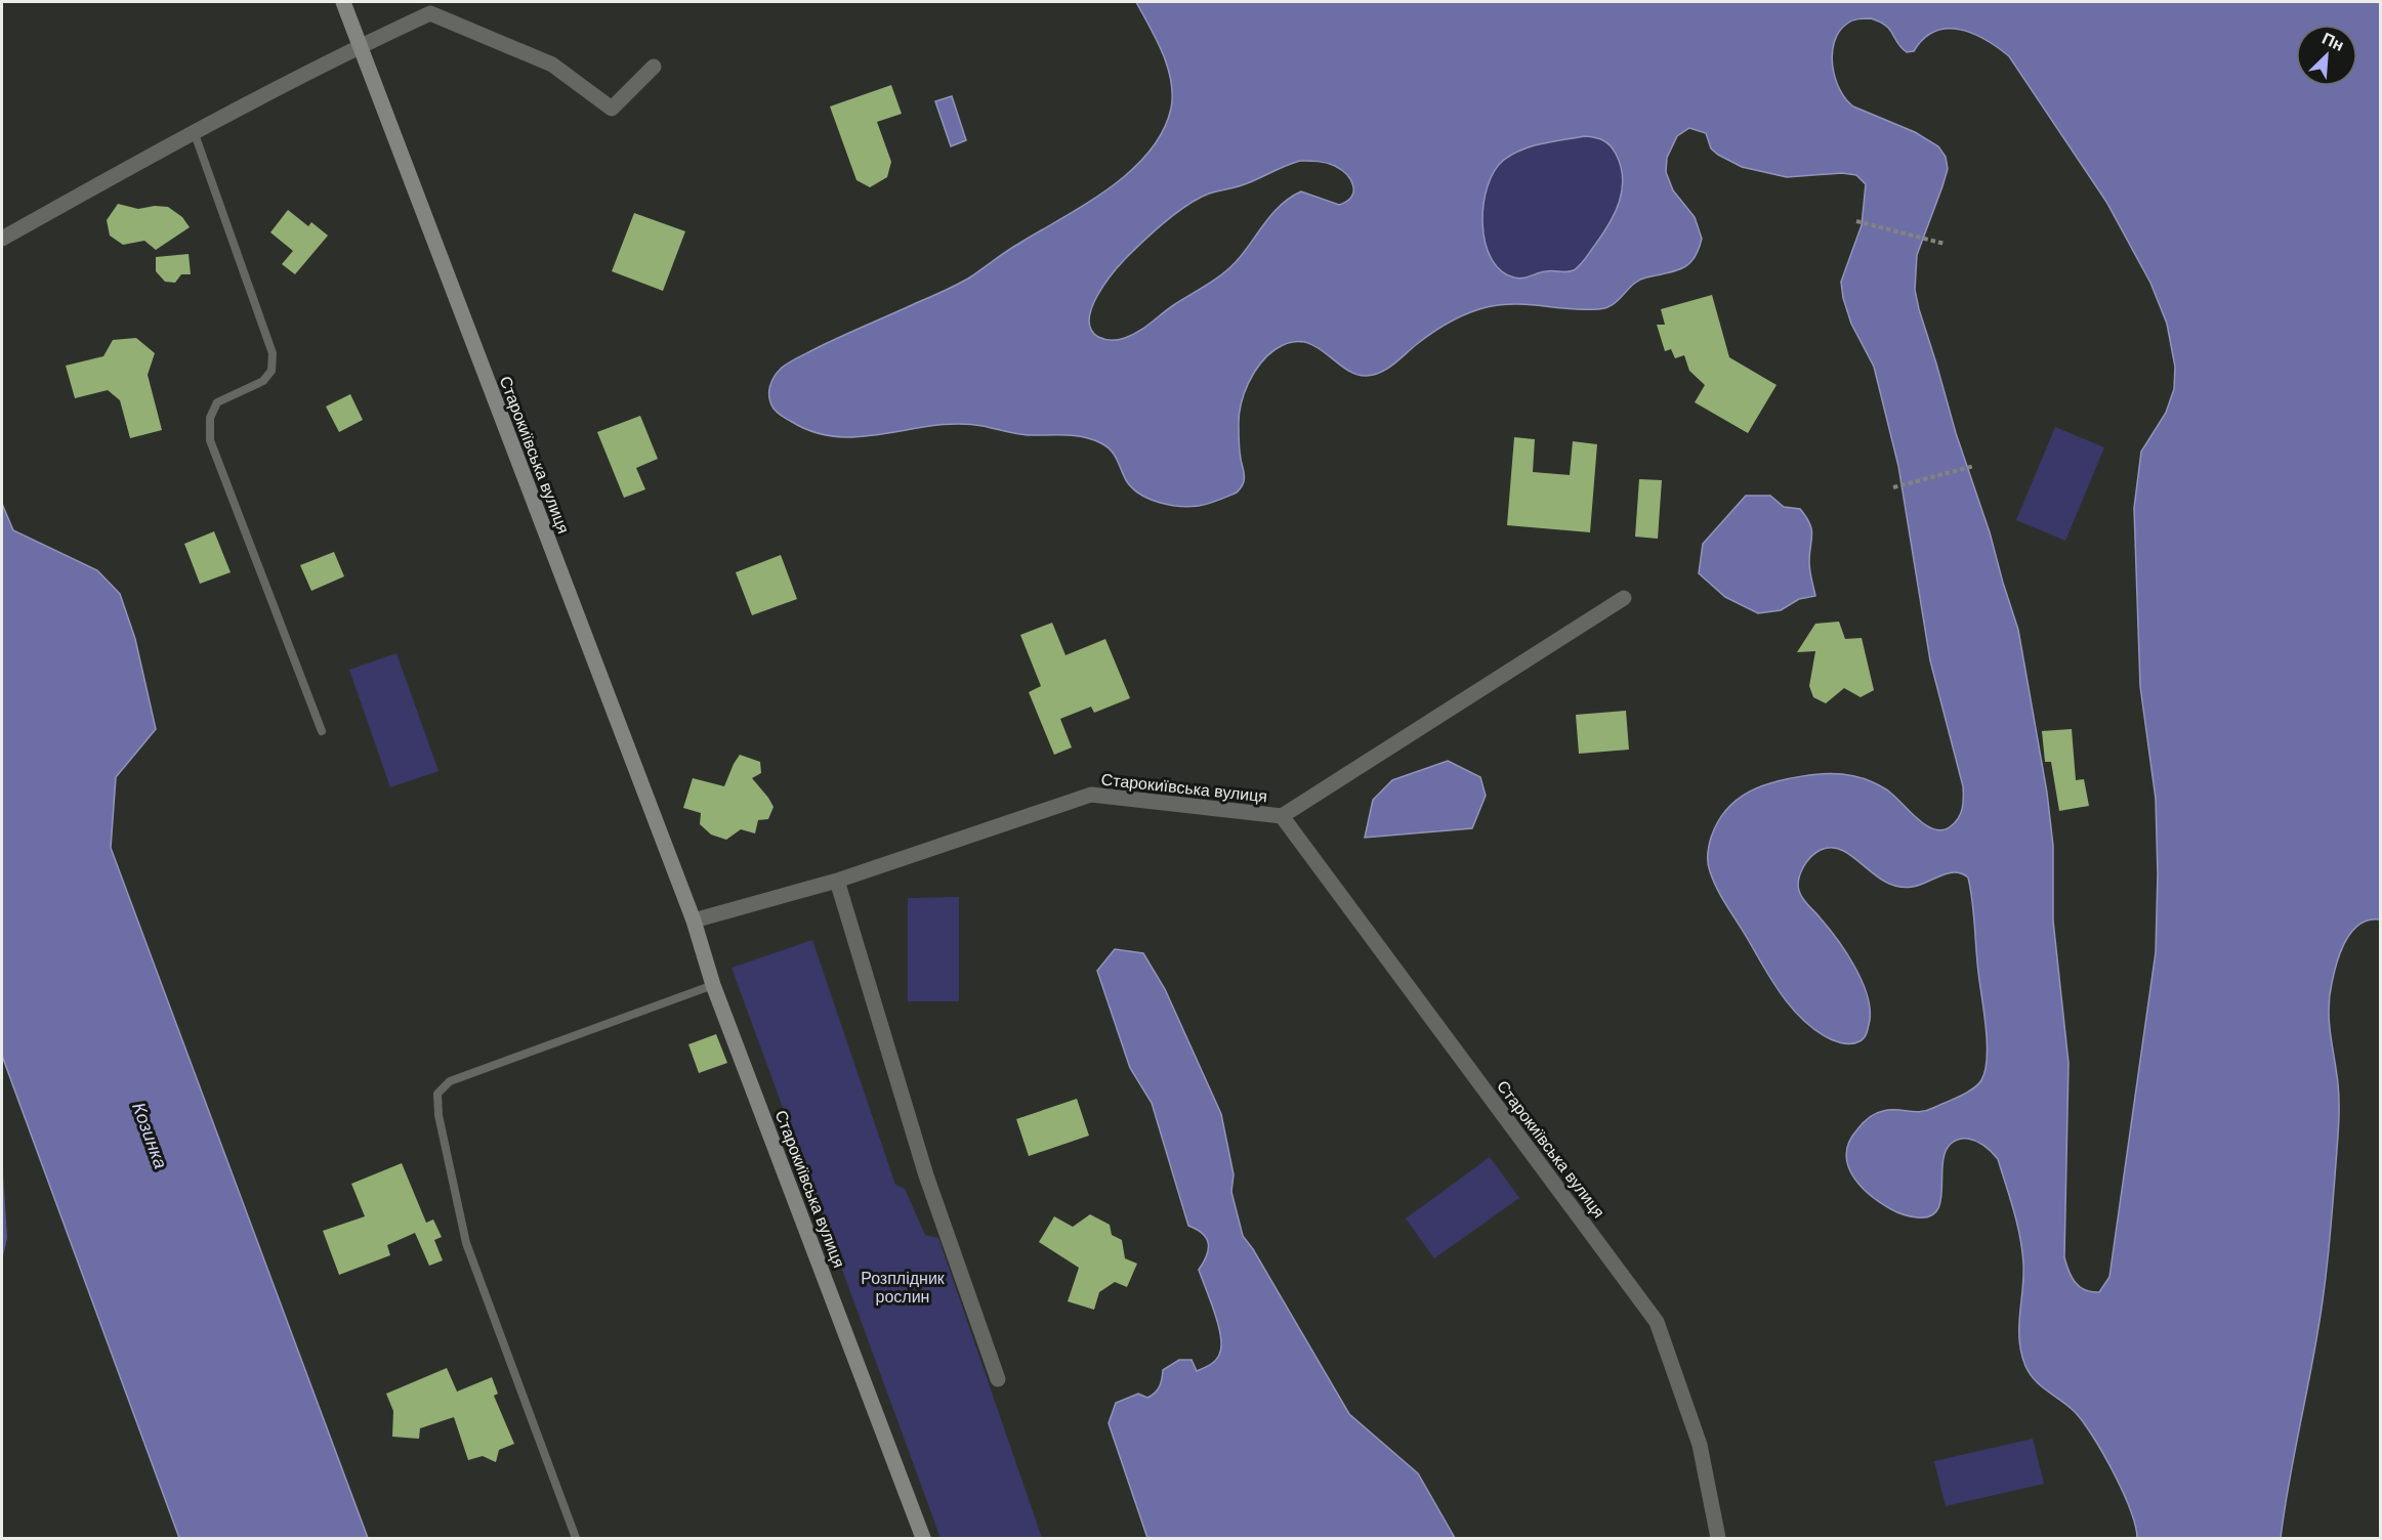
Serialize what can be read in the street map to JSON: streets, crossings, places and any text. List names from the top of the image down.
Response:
{
  "streets": {
    "street": ["Старокиївська вулиця"]
  },
  "water": ["Козинка"],
  "parks": ["Розплідник рослин"],
  "north": "top right"
}
